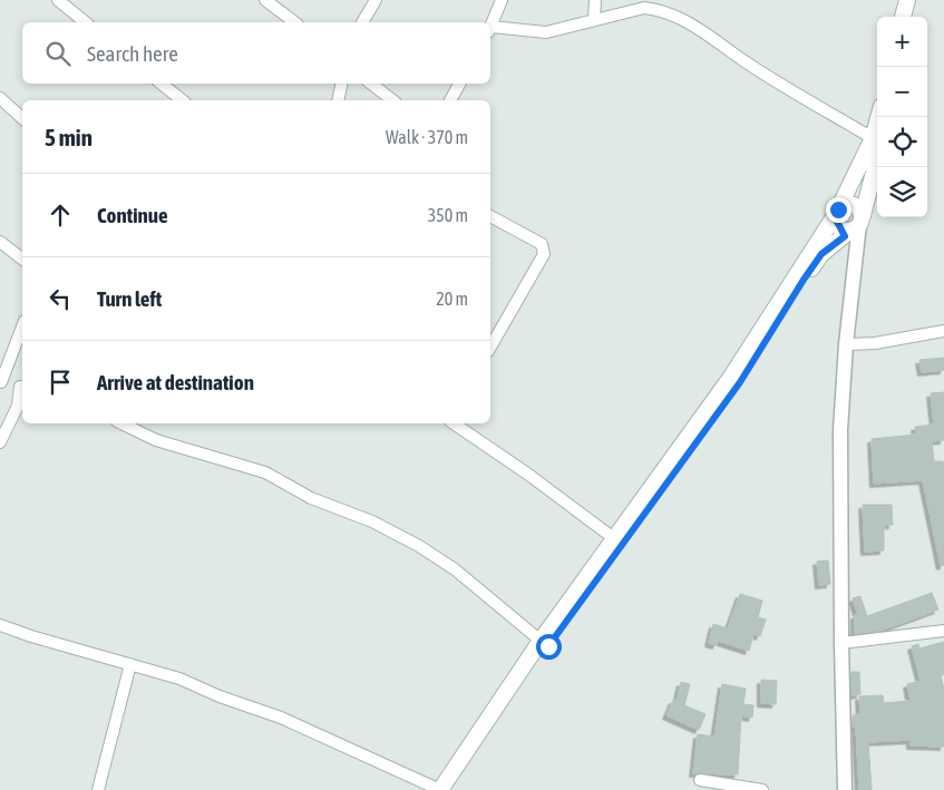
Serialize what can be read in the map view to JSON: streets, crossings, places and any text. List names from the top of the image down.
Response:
{
  "page": {
    "map_buttons": ["+", "−"],
    "search": "Search here",
    "heading": ["5 min", "Walk · 370 m"],
    "list": [
      ["Continue", "350 m"],
      ["Turn left", "20 m"],
      "Arrive at destination"
    ]
  }
}
